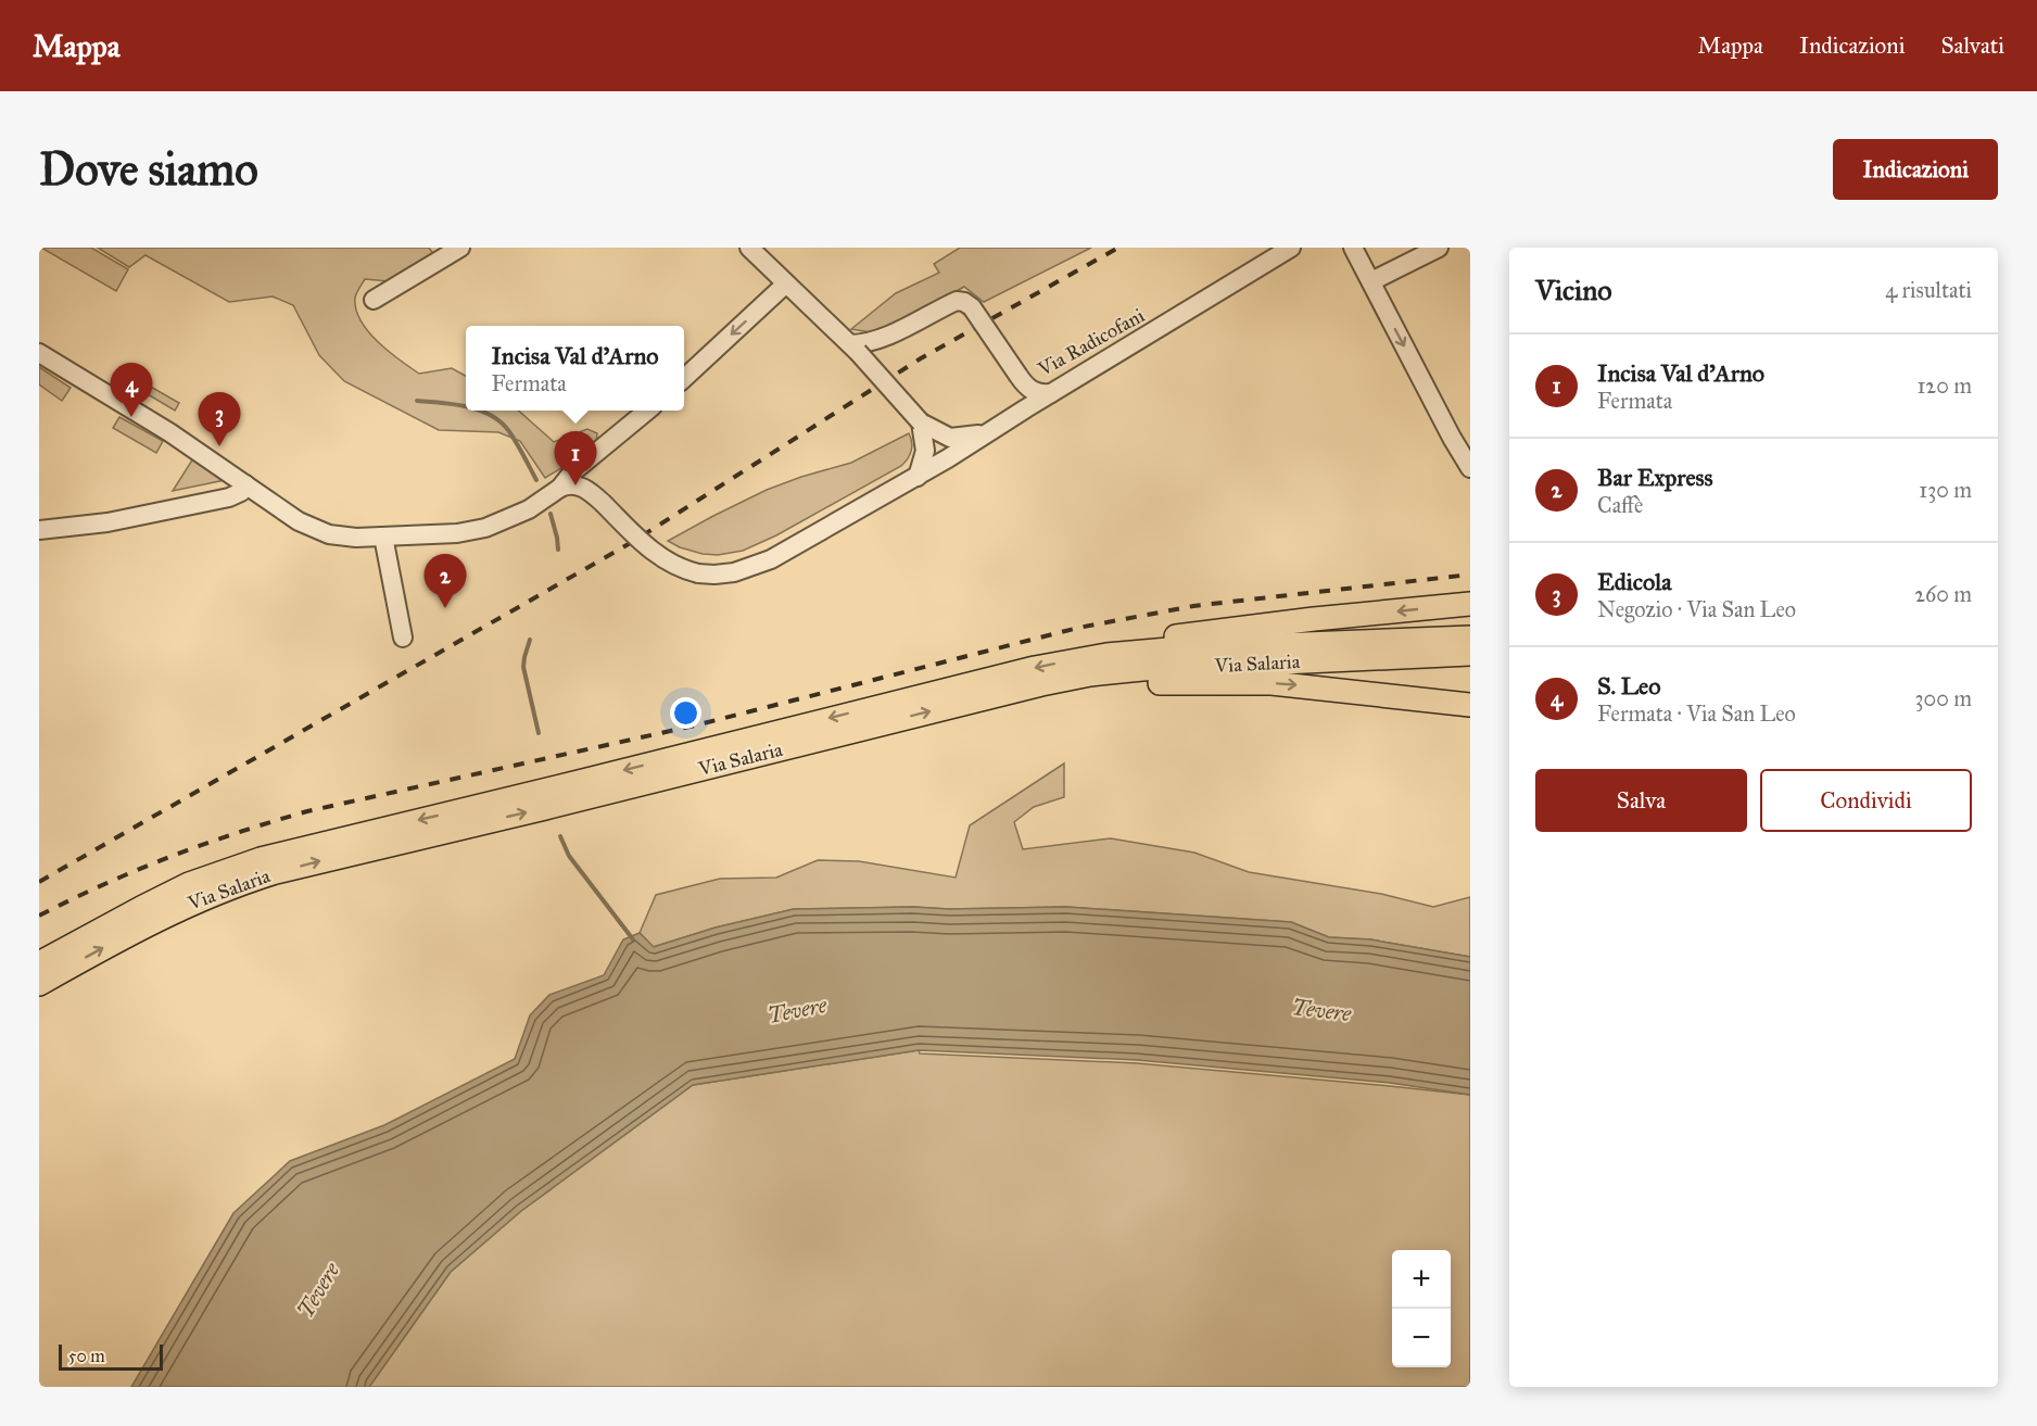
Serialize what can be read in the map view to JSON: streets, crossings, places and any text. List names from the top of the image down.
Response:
{
  "streets": {
    "main road": ["Via Salaria"],
    "street": ["Via Radicofani"]
  },
  "water": ["Tevere"],
  "scale_bar": "50 m",
  "page": {
    "header": "Mappa",
    "nav": ["Mappa", "Indicazioni", "Salvati"],
    "buttons": [
      "Indicazioni",
      ["Salva", "Condividi"]
    ],
    "title": "Dove siamo",
    "heading": ["Vicino", "4 risultati"],
    "popup": ["Incisa Val d'Arno", "Fermata"],
    "list": [
      {
        "mark": "1",
        "name": "Incisa Val d'Arno",
        "note": "Fermata",
        "value": "120 m"
      },
      {
        "mark": "2",
        "name": "Bar Express",
        "note": "Caffè",
        "value": "130 m"
      },
      {
        "mark": "3",
        "name": "Edicola",
        "note": "Negozio · Via San Leo",
        "value": "260 m"
      },
      {
        "mark": "4",
        "name": "S. Leo",
        "note": "Fermata · Via San Leo",
        "value": "300 m"
      }
    ],
    "pins": [
      "4",
      "3",
      "1",
      "2"
    ],
    "map_buttons": ["+", "−"],
    "scale": "50 m"
  }
}
